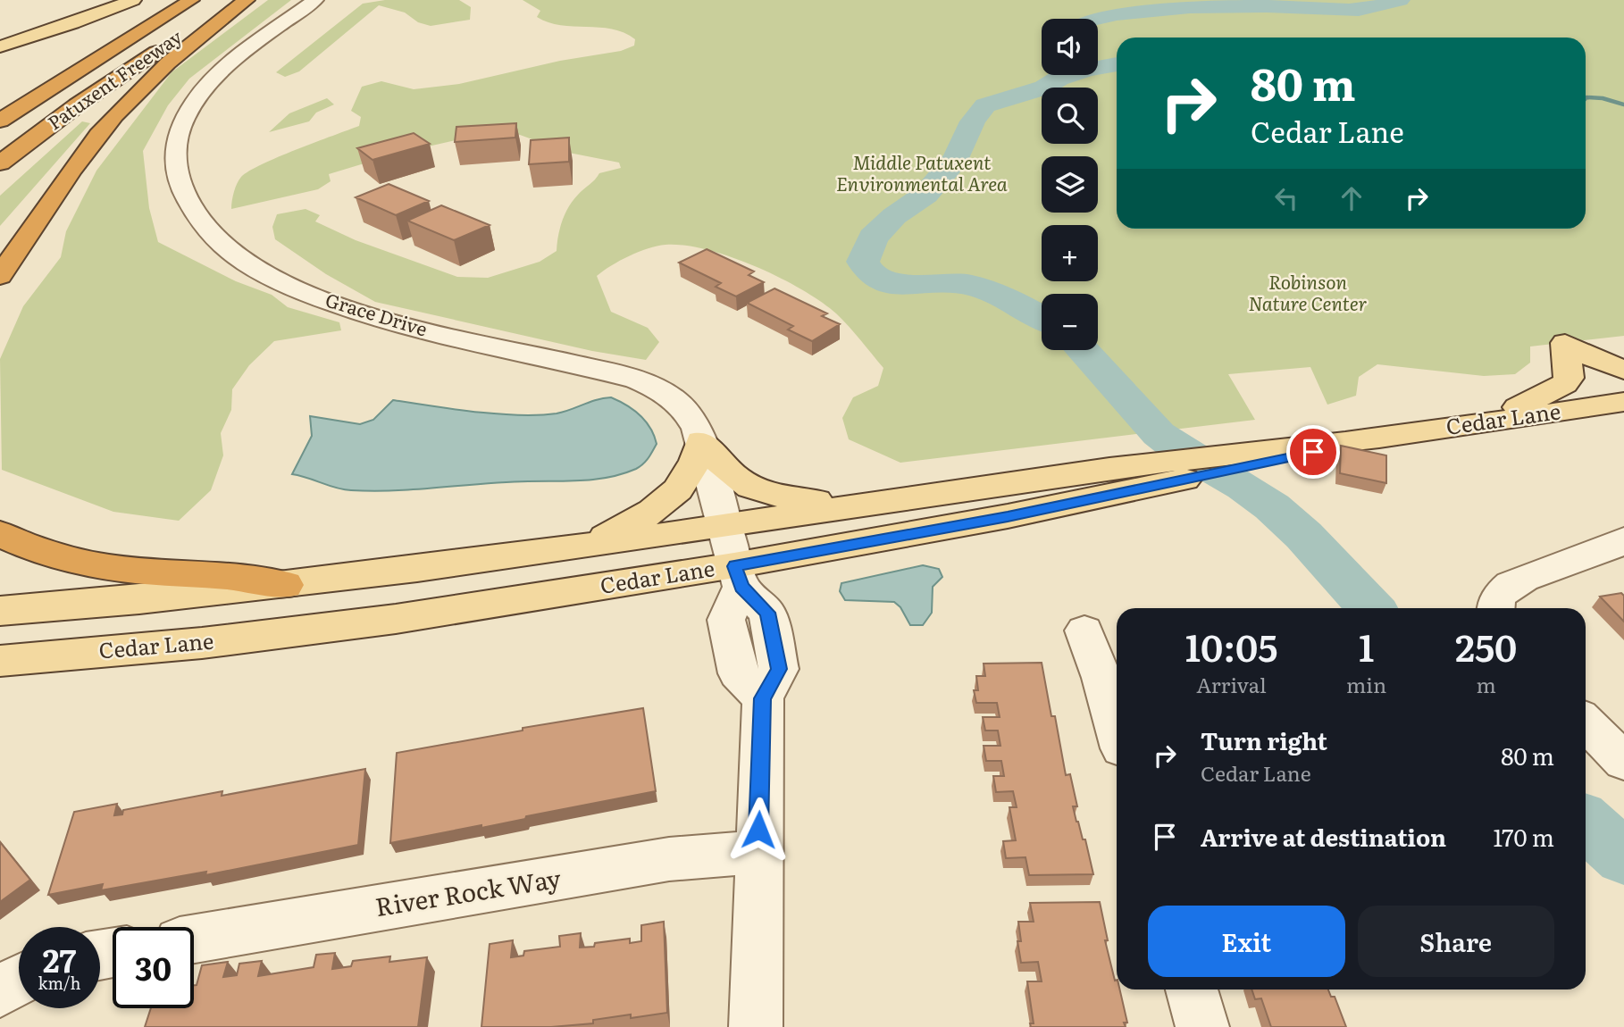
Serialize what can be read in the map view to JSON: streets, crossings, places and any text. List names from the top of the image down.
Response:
{
  "streets": {
    "highway": ["Patuxent Freeway"],
    "main road": ["Cedar Lane"],
    "street": ["Grace Drive", "River Rock Way"]
  },
  "crossings": [
    ["Grace Drive", "Cedar Lane"]
  ],
  "parks": ["Middle Patuxent Environmental Area", "Robinson Nature Center"],
  "page": {
    "map_buttons": ["+", "−"],
    "turn": ["80 m", "Cedar Lane"],
    "eta": [
      "10:05",
      "Arrival",
      "1",
      "min",
      "250",
      "m"
    ],
    "list": [
      {
        "name": "Turn right",
        "note": "Cedar Lane",
        "value": "80 m"
      },
      {
        "name": "Arrive at destination",
        "value": "170 m"
      }
    ],
    "buttons": ["Exit", "Share"],
    "speed": "27 km/h",
    "limit": "30"
  }
}
